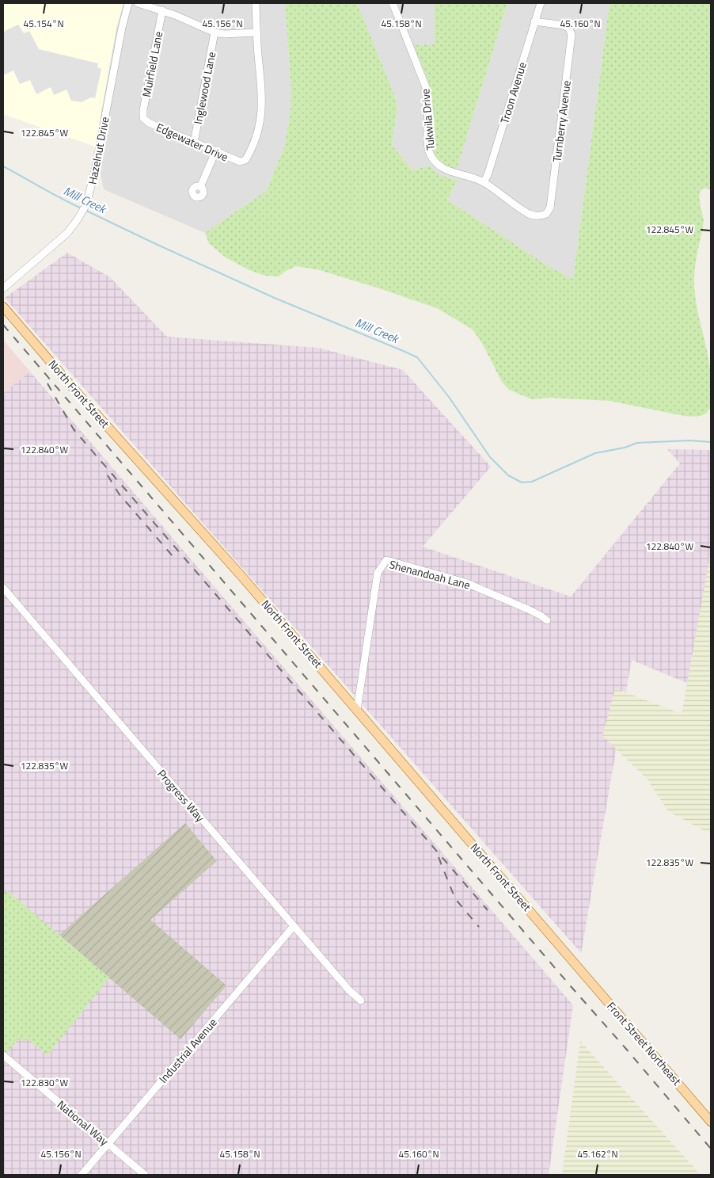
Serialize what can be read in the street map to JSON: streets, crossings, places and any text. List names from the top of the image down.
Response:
{
  "streets": {
    "main road": ["North Front Street", "Front Street Northeast"],
    "street": [
      "Muirfield Lane",
      "Inglewood Lane",
      "Troon Avenue",
      "Tukwila Drive",
      "Turnberry Avenue",
      "Edgewater Drive",
      "Hazelnut Drive",
      "Shenandoah Lane",
      "Progress Way",
      "Industrial Avenue",
      "National Way"
    ]
  },
  "crossings": [
    ["Muirfield Lane", "Edgewater Drive"],
    ["Inglewood Lane", "Edgewater Drive"],
    ["Troon Avenue", "Tukwila Drive"],
    ["Troon Avenue", "Turnberry Avenue"],
    ["Tukwila Drive", "Turnberry Avenue"],
    ["North Front Street", "Shenandoah Lane"],
    ["North Front Street", "Front Street Northeast"],
    ["Progress Way", "Industrial Avenue"],
    ["Industrial Avenue", "National Way"]
  ],
  "water": ["Mill Creek"],
  "coordinates": [
    "45.154°N",
    "45.156°N",
    "45.158°N",
    "45.160°N",
    "122.845°W",
    "122.840°W",
    "122.835°W",
    "122.830°W",
    "45.162°N"
  ]
}
